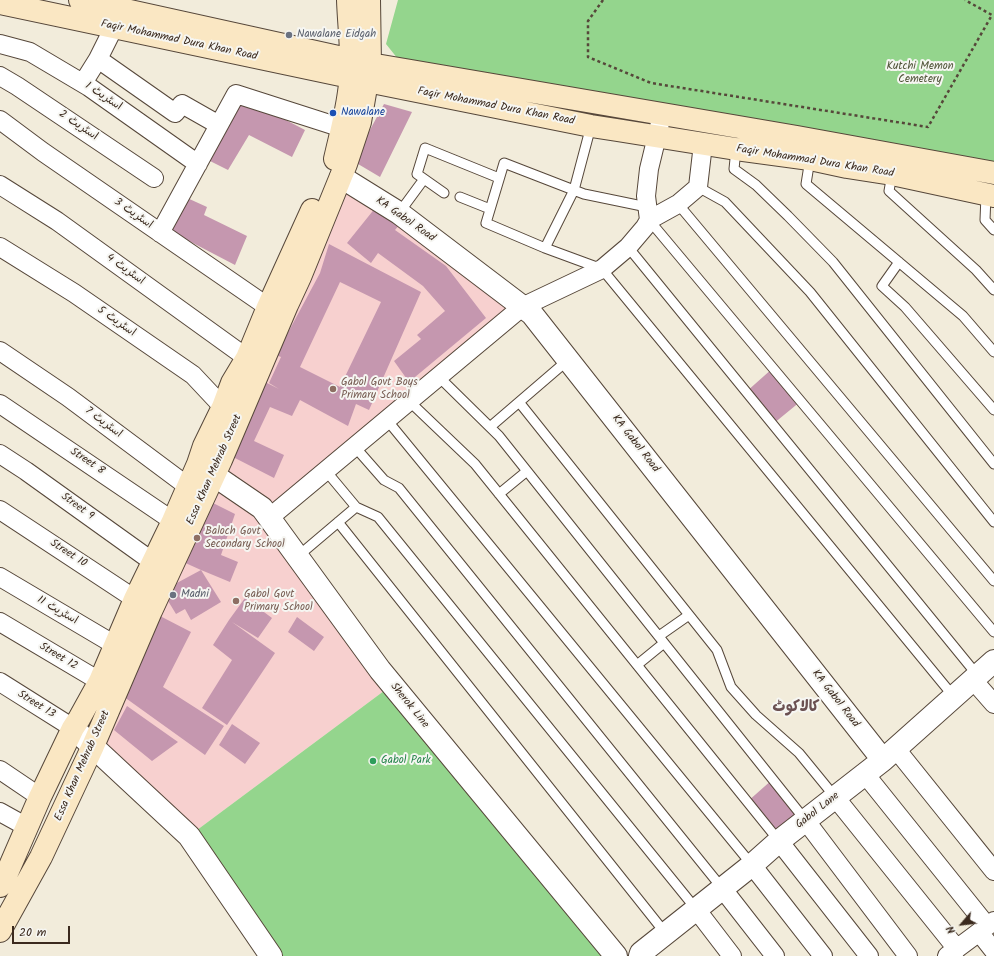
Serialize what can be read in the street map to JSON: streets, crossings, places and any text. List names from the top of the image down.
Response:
{
  "streets": {
    "main road": ["Faqir Mohammad Dura Khan Road", "Essa Khan Mehrab Street"],
    "street": [
      "اسٹریٹ 1",
      "اسٹریٹ 2",
      "اسٹریٹ 3",
      "KA Gabol Road",
      "اسٹریٹ 4",
      "اسٹریٹ 5",
      "اسٹریٹ 7",
      "Street 8",
      "Street 9",
      "Street 10",
      "اسٹریٹ 11",
      "Street 12",
      "Street 13",
      "Sherok Line",
      "Gabol Lane"
    ]
  },
  "crossings": [
    ["Faqir Mohammad Dura Khan Road", "Essa Khan Mehrab Street"],
    ["اسٹریٹ 3", "Essa Khan Mehrab Street"],
    ["KA Gabol Road", "Essa Khan Mehrab Street"],
    ["KA Gabol Road", "Gabol Lane"],
    ["اسٹریٹ 4", "Essa Khan Mehrab Street"],
    ["اسٹریٹ 5", "Essa Khan Mehrab Street"],
    ["اسٹریٹ 7", "Essa Khan Mehrab Street"],
    ["Street 8", "Essa Khan Mehrab Street"],
    ["Essa Khan Mehrab Street", "Street 9"],
    ["Essa Khan Mehrab Street", "Street 10"],
    ["Essa Khan Mehrab Street", "اسٹریٹ 11"],
    ["Essa Khan Mehrab Street", "Street 12"],
    ["Essa Khan Mehrab Street", "Street 13"],
    ["Essa Khan Mehrab Street", "Sherok Line"]
  ],
  "districts": ["کالاکوٹ"],
  "parks": ["Kutchi Memon Cemetery"],
  "places": [
    "Nawalane Eidgah",
    "Nawalane",
    "Gabol Govt Boys Primary School",
    "Baloch Govt Secondary School",
    "Madni",
    "Gabol Govt Primary School",
    "Gabol Park"
  ],
  "scale_bar": "20 m",
  "north": "bottom left"
}
